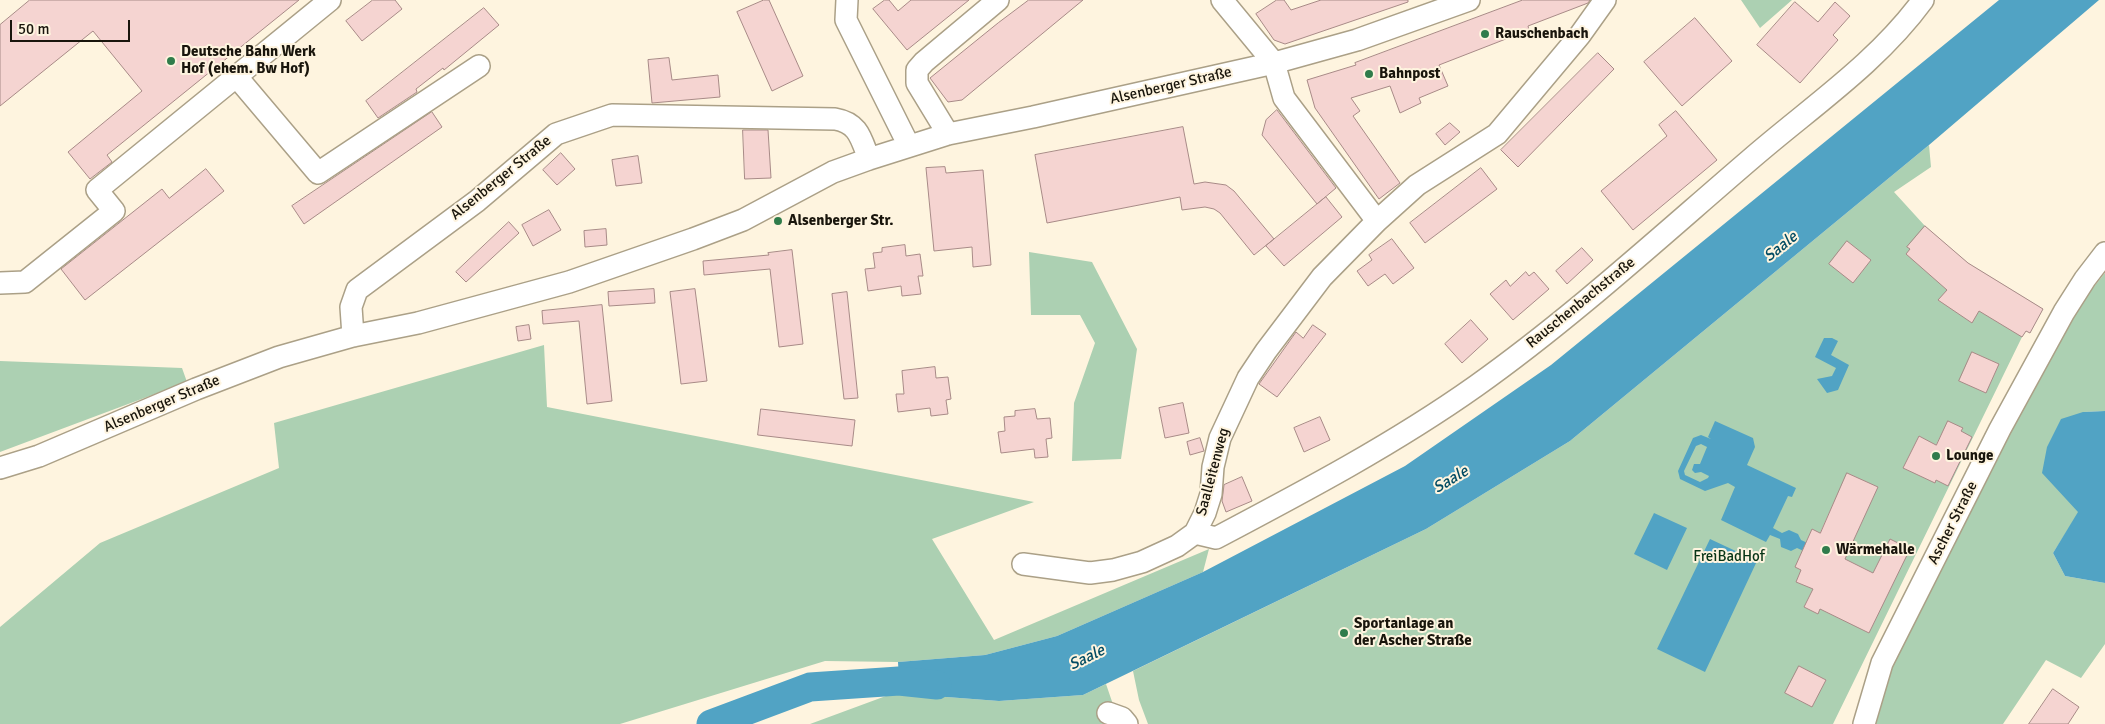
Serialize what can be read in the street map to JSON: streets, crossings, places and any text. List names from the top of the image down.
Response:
{
  "streets": {
    "street": [
      "Alsenberger Straße",
      "Rauschenbachstraße",
      "Saalleitenweg",
      "Ascher Straße"
    ]
  },
  "crossings": [
    ["Rauschenbachstraße", "Saalleitenweg"]
  ],
  "water": ["Saale"],
  "parks": ["FreiBadHof"],
  "places": [
    "Rauschenbach",
    "Deutsche Bahn Werk Hof (ehem. Bw Hof)",
    "Bahnpost",
    "Alsenberger Str.",
    "Lounge",
    "Wärmehalle",
    "Sportanlage an der Ascher Straße"
  ],
  "scale_bar": "50 m"
}
